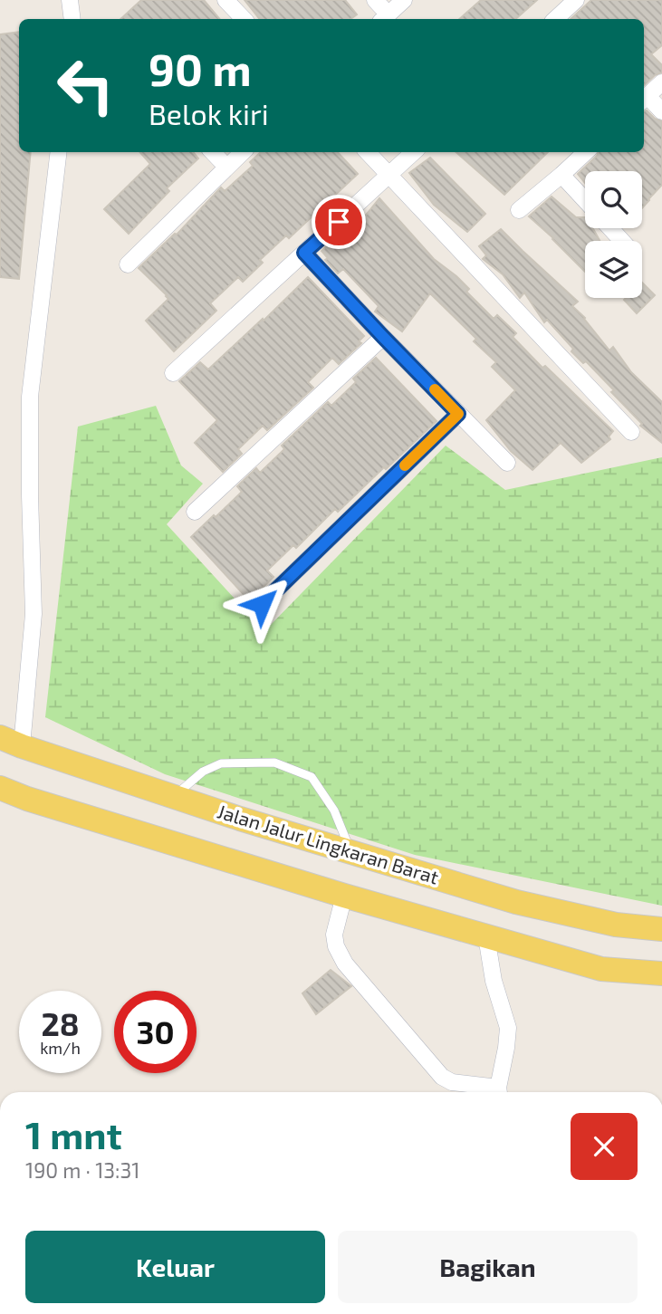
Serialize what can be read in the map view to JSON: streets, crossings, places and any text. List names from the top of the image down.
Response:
{
  "streets": {
    "main road": ["Jalan Jalur Lingkaran Barat"]
  },
  "page": {
    "turn": ["90 m", "Belok kiri"],
    "speed": "28 km/h",
    "limit": "30",
    "heading": ["1 mnt", "190 m · 13:31"],
    "buttons": ["Keluar", "Bagikan"]
  }
}
